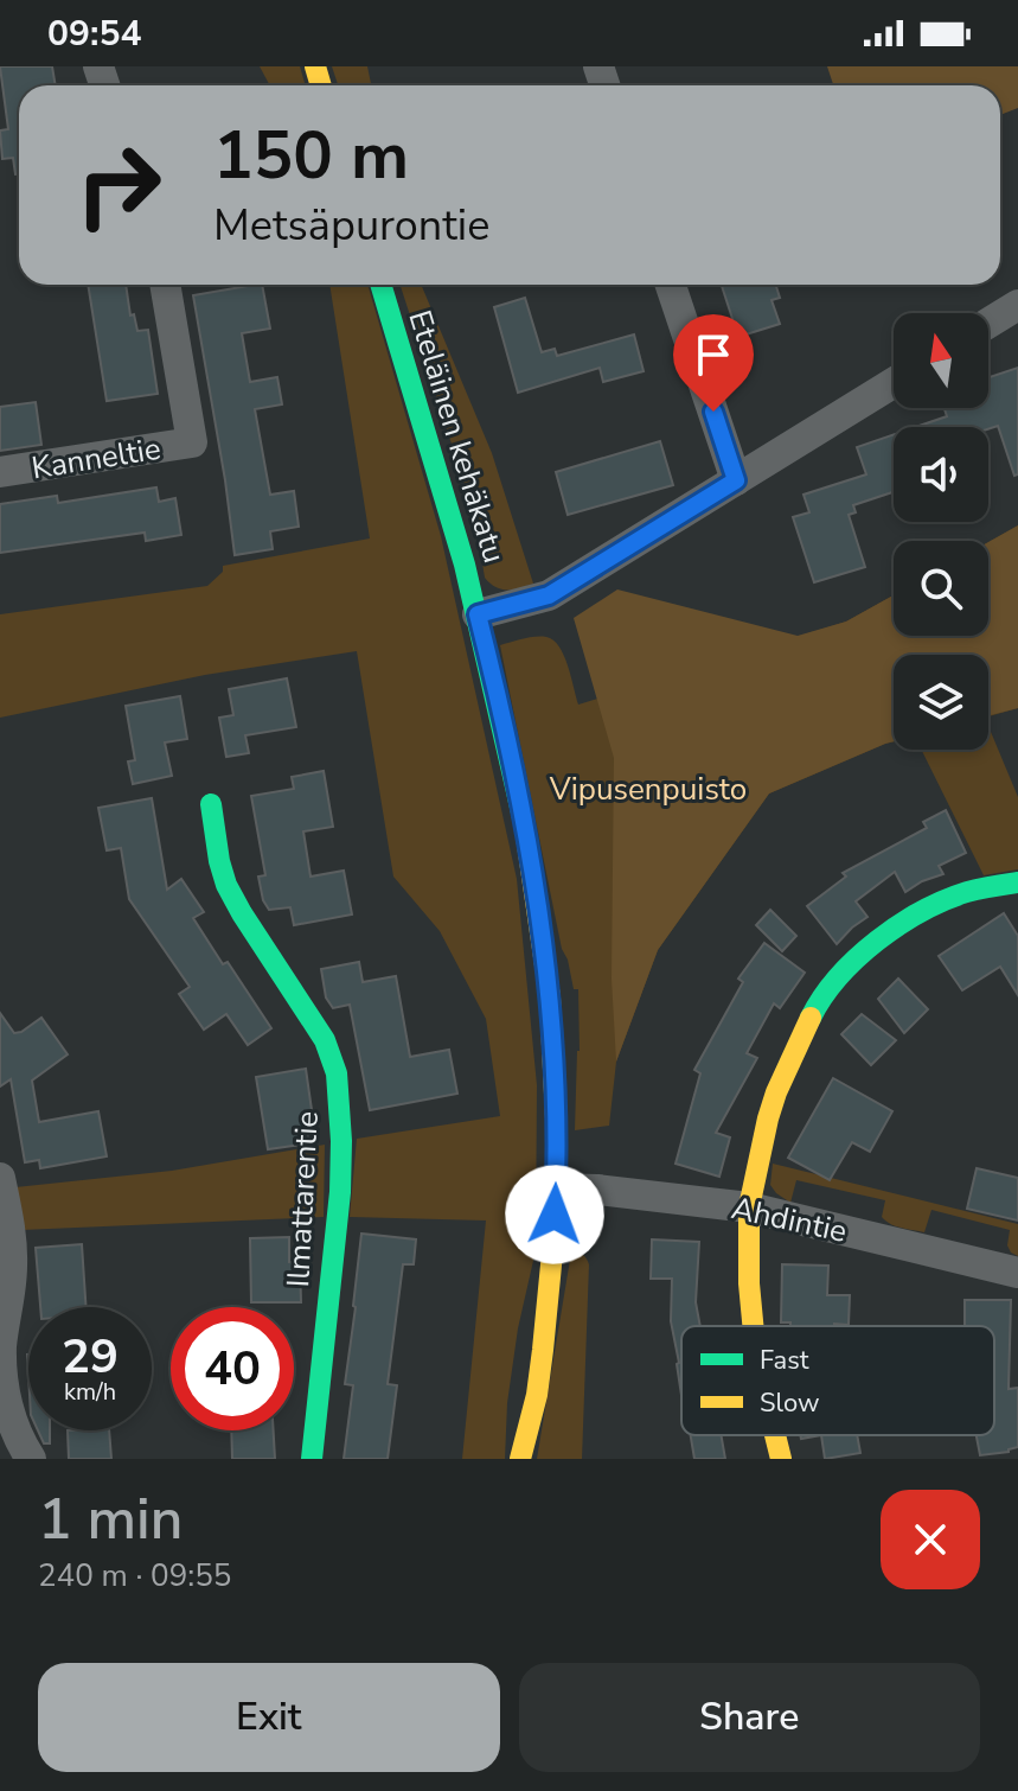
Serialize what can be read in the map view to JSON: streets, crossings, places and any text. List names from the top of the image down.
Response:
{
  "streets": {
    "street": [
      "Eteläinen kehäkatu",
      "Kanneltie",
      "Ilmattarentie",
      "Ahdintie"
    ]
  },
  "crossings": [
    ["Eteläinen kehäkatu", "Ahdintie"]
  ],
  "parks": ["Vipusenpuisto"],
  "legend": ["Fast", "Slow"],
  "north": "top",
  "page": {
    "status": "09:54",
    "turn": ["150 m", "Metsäpurontie"],
    "speed": "29 km/h",
    "limit": "40",
    "heading": ["1 min", "240 m · 09:55"],
    "buttons": ["Exit", "Share"]
  }
}
